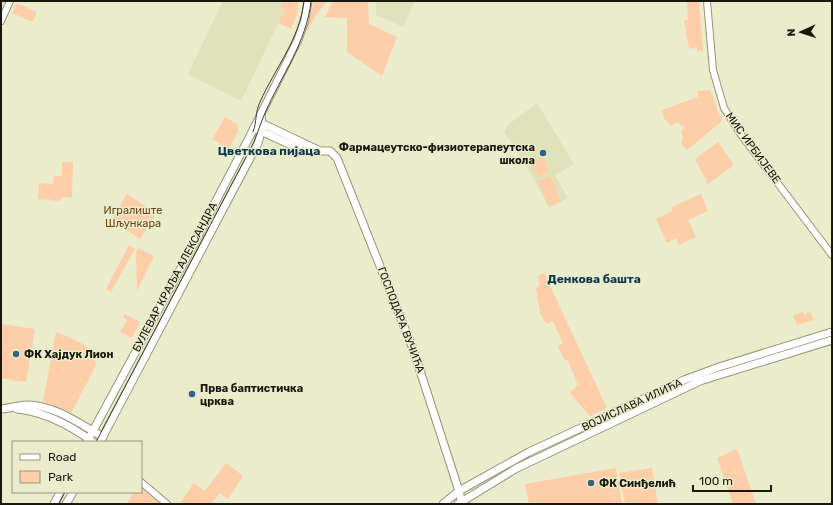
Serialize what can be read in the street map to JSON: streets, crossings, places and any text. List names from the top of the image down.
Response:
{
  "streets": {
    "main road": ["БУЛЕВАР КРАЉА АЛЕКСАНДРА", "ГОСПОДАРА ВУЧИЋА", "ВОЈИСЛАВА ИЛИЋА"],
    "street": ["МИС ИРБИЈЕВЕ"]
  },
  "crossings": [
    ["БУЛЕВАР КРАЉА АЛЕКСАНДРА", "ГОСПОДАРА ВУЧИЋА"],
    ["ГОСПОДАРА ВУЧИЋА", "ВОЈИСЛАВА ИЛИЋА"]
  ],
  "districts": ["Цветкова пијаца", "Денкова башта"],
  "parks": ["Игралиште Шљункара"],
  "places": [
    "Фармацеутско-физиотерапеутска школа",
    "ФК Хајдук Лион",
    "Прва баптистичка црква",
    "ФК Синђелић"
  ],
  "legend": ["Road", "Park"],
  "scale_bar": "100 m",
  "north": "left"
}
